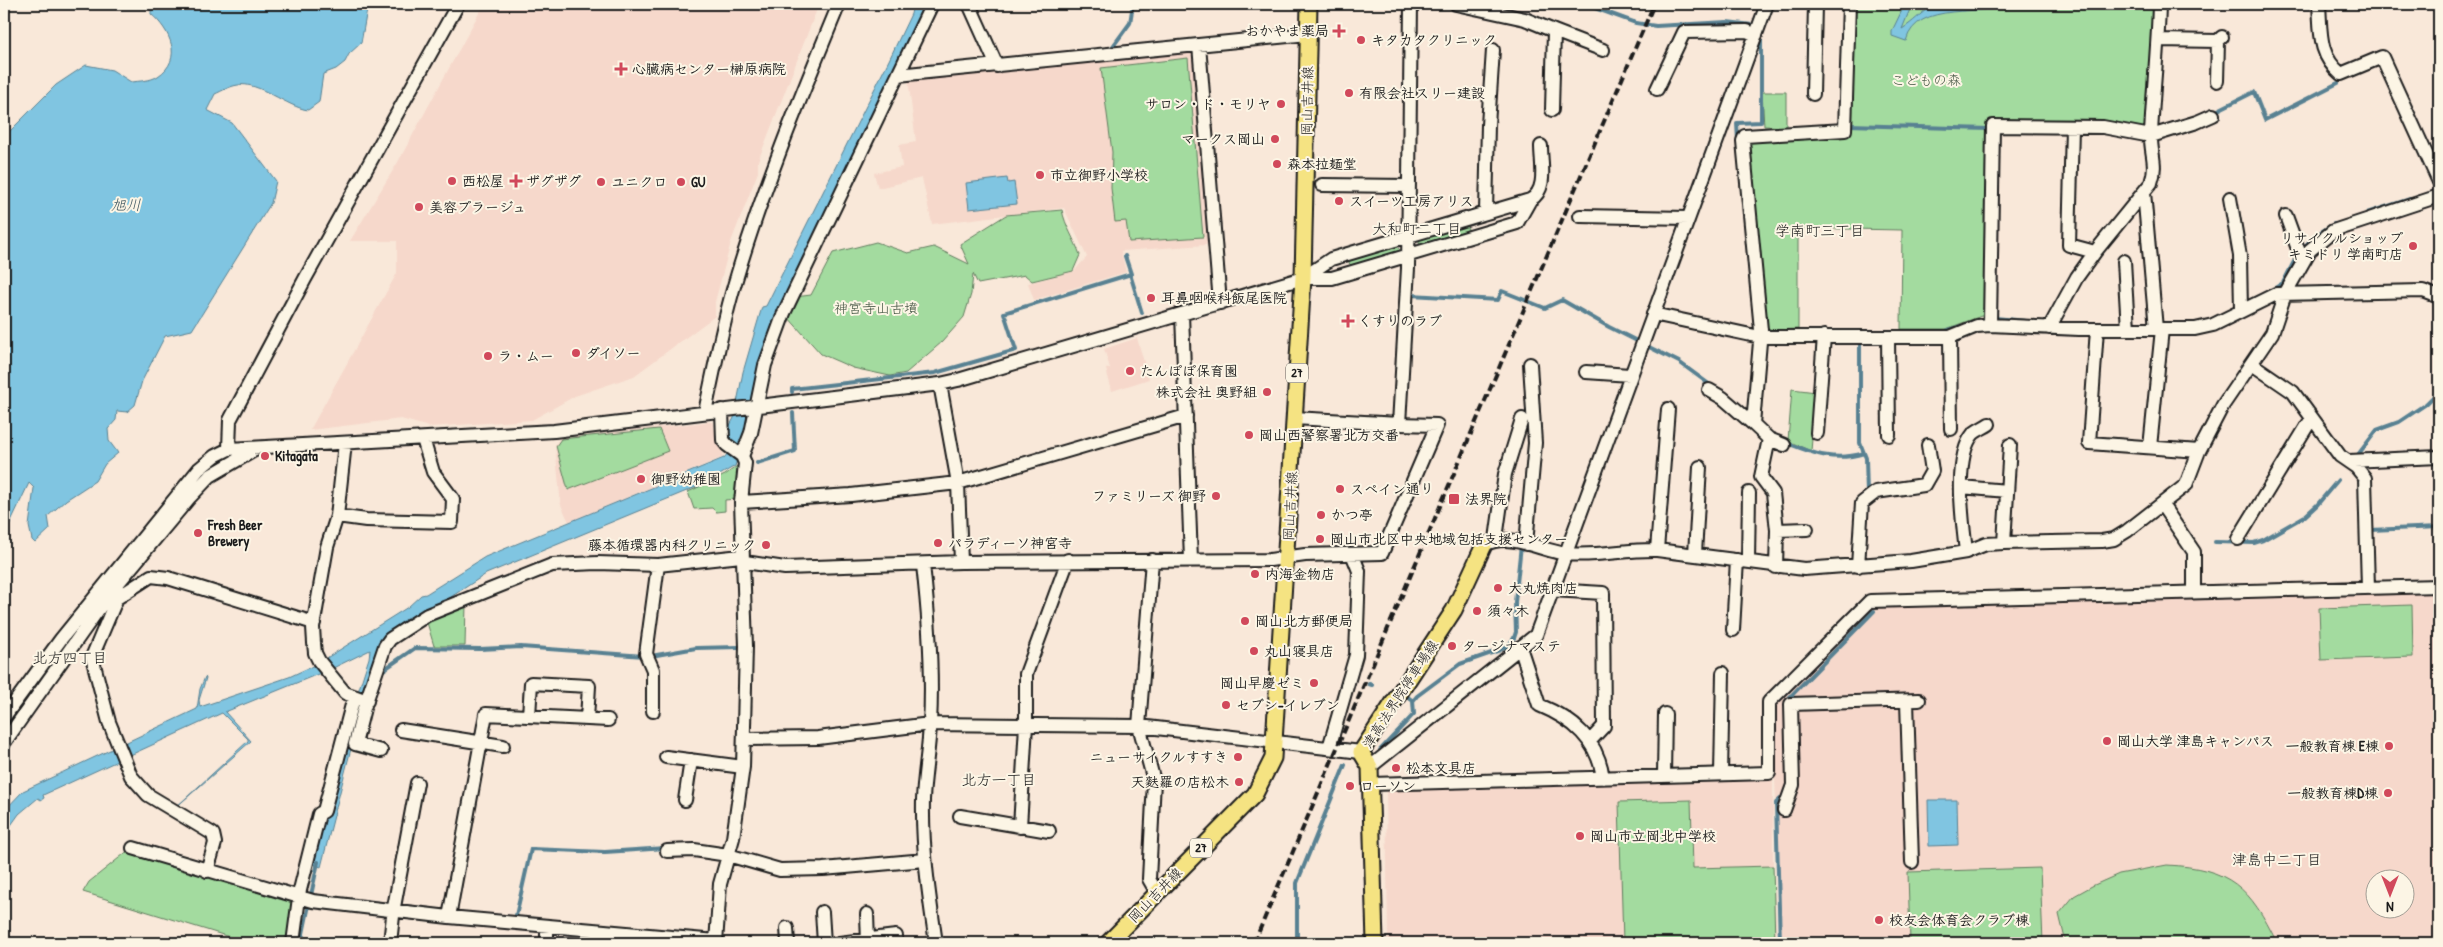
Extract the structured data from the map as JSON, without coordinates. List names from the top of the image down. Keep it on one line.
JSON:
{"streets":{"main road":["岡山吉井線","27","津高法界院停車場線"]},"districts":["大和町二丁目","学南町三丁目","北方四丁目","北方一丁目","津島中二丁目"],"water":["旭川"],"parks":["こどもの森","神宮寺山古墳"],"places":{"health":["おかやま薬局","心臓病センター榊原病院","ザグザグ","くすりのラブ"],"other":["キタカタクリニック","有限会社スリー建設","サロン・ド・モリヤ","マークス岡山","森本拉麺堂","市立御野小学校","西松屋","ユニクロ","GU","スイーツ工房アリス","美容プラージュ","リサイクルショップ キミドリ 学南町店","耳鼻咽喉科飯尾医院","ダイソー","ラ・ムー","たんぽぽ保育園","株式会社 奥野組","岡山西警察署北方交番","Kitagata","御野幼稚園","スペイン通り","ファミリーズ 御野","かつ亭","Fresh Beer Brewery","岡山市北区中央地域包括支援センター","パラディーソ神宮寺","藤本循環器内科クリニック","内海金物店","大丸焼肉店","須々木","岡山北方郵便局","タージナマステ","丸山寝具店","岡山早慶ゼミ","セブン-イレブン","岡山大学 津島キャンパス","一般教育棟 E棟","ニューサイクルすすき","松本文具店","天麩羅の店松木","ローソン","一般教育棟D棟","岡山市立岡北中学校","校友会体育会クラブ棟"],"transit":["法界院"]},"north":"bottom"}
